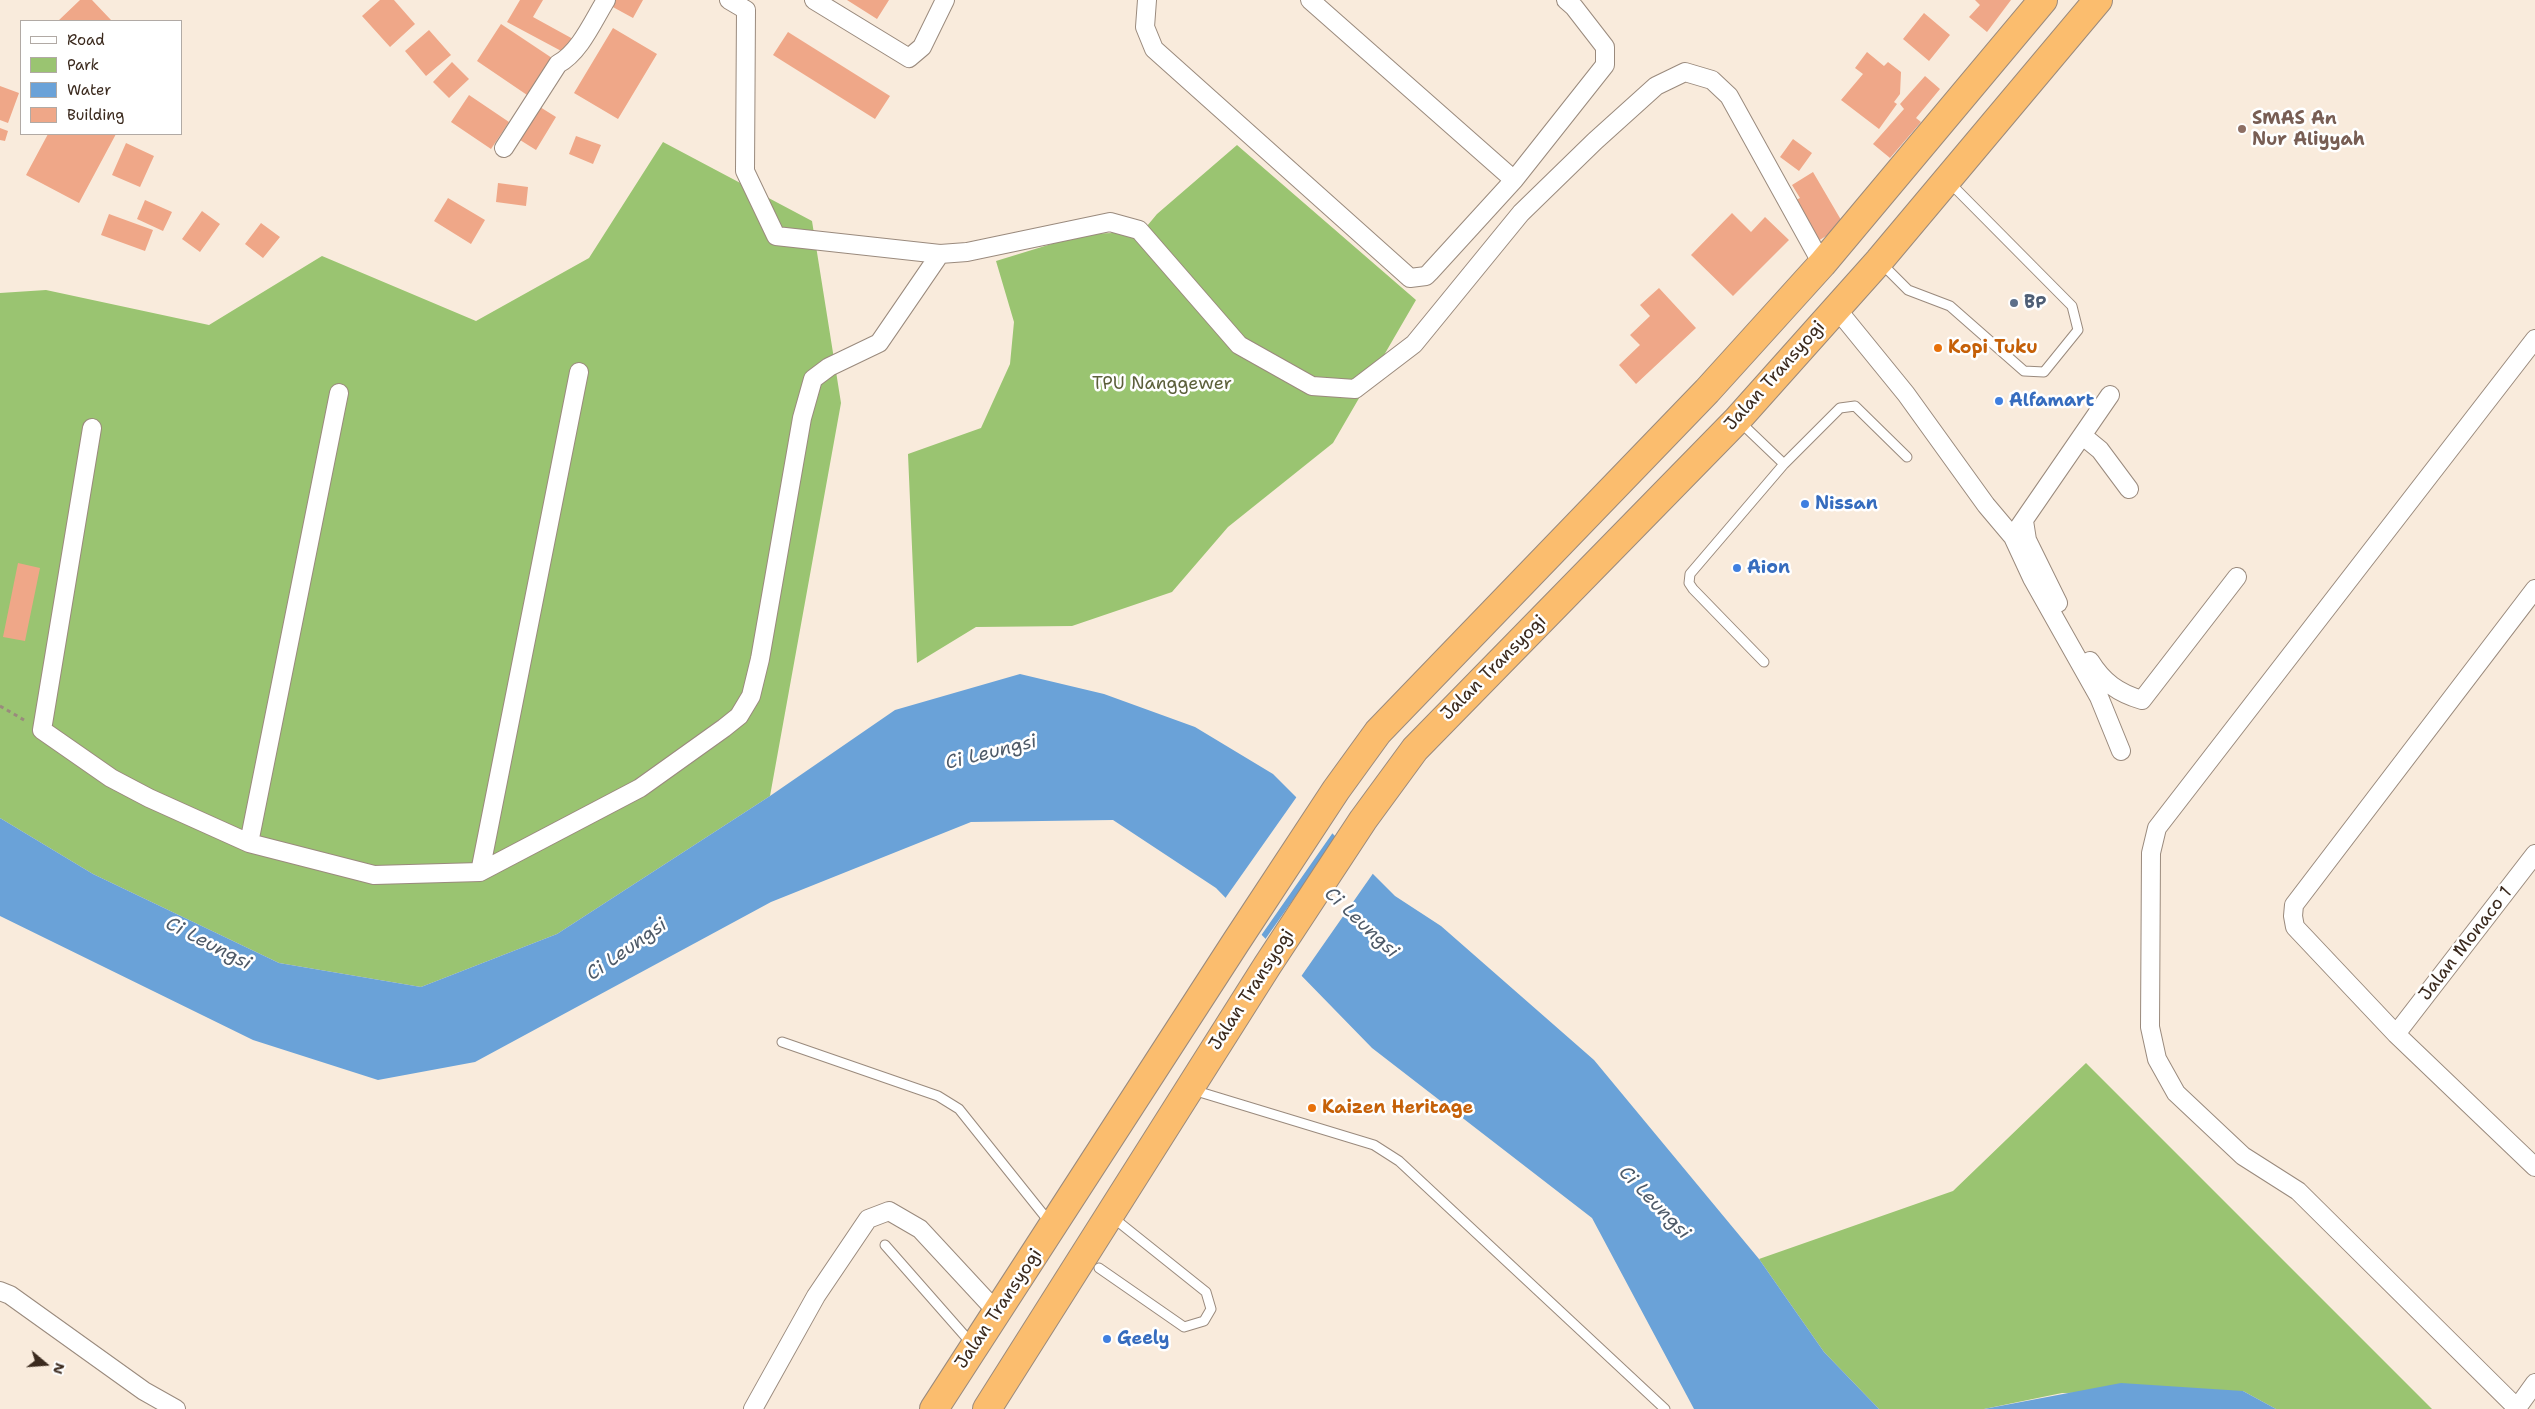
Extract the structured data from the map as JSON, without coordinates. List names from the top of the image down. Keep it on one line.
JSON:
{"streets":{"highway":["Jalan Transyogi"],"street":["Jalan Monaco 1"]},"water":["Ci Leungsi"],"parks":["TPU Nanggewer"],"places":["SMAS An Nur Aliyyah","BP","Kopi Tuku","Alfamart","Nissan","Aion","Kaizen Heritage","Geely"],"legend":["Road","Park","Water","Building"],"north":"right"}
